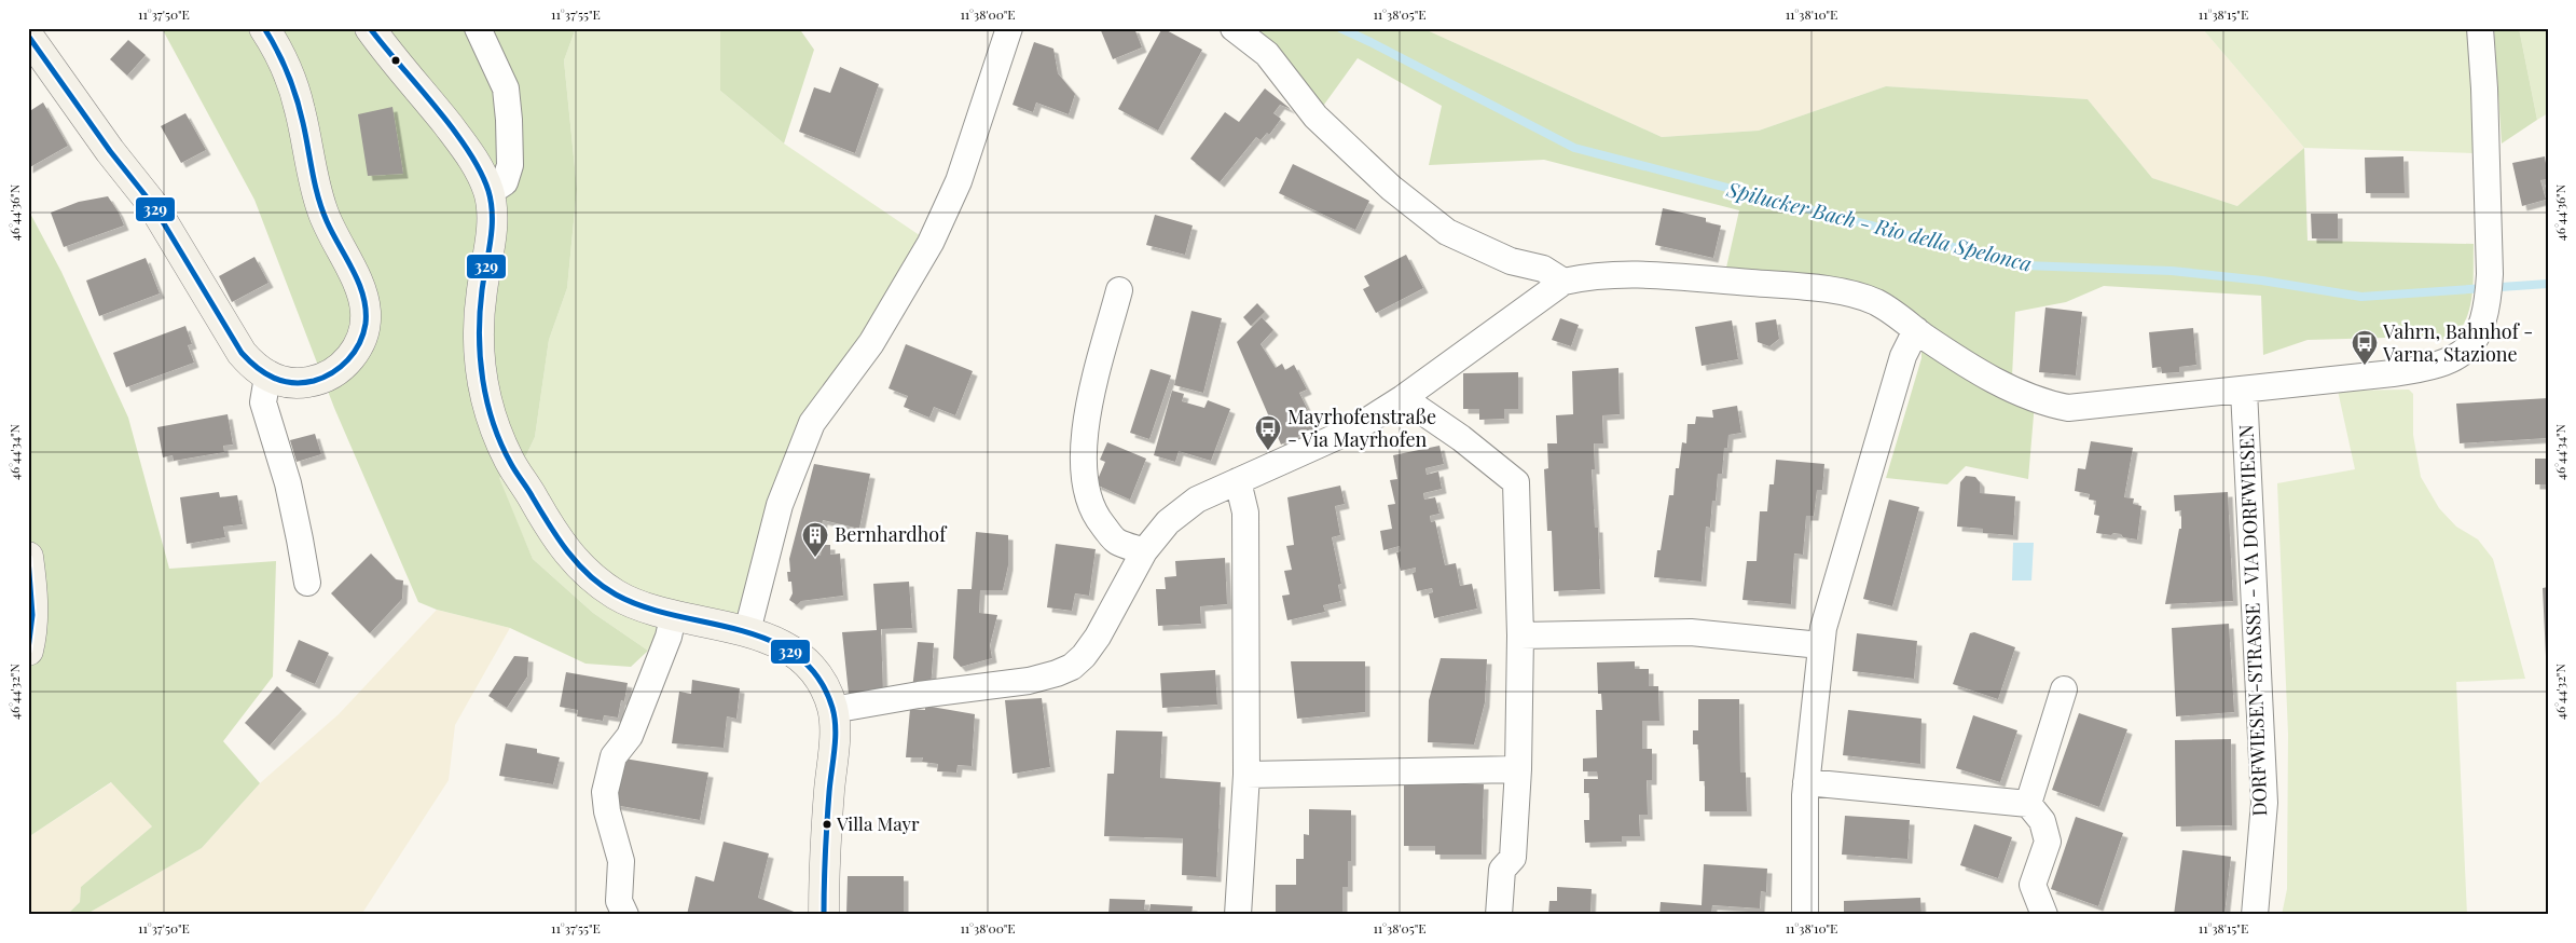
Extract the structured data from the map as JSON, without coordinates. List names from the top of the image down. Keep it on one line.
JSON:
{"streets":{"street":["DORFWIESEN-STRASSE - VIA DORFWIESEN"]},"water":["Spilucker Bach - Rio della Spelonca"],"places":{"bus stop":["Vahrn, Bahnhof - Varna, Stazione","Mayrhofenstraße - Via Mayrhofen"],"building":["Bernhardhof"],"other":["Villa Mayr"]},"lines":["transit line 329"],"coordinates":["11°37'50\"E","11°37'55\"E","11°38'00\"E","11°38'05\"E","11°38'10\"E","11°38'15\"E","46°44'36\"N","46°44'34\"N","46°44'32\"N"]}
